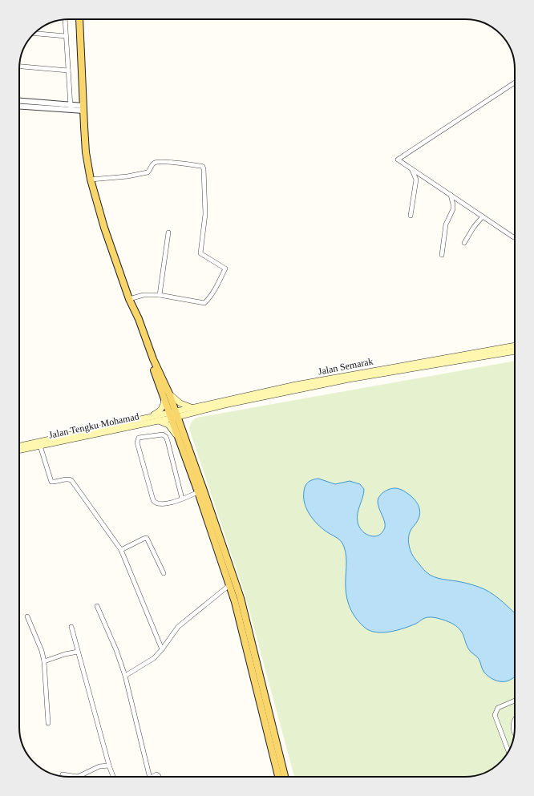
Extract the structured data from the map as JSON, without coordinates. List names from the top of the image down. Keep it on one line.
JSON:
{"streets":{"main road":["Jalan Semarak","Jalan Tengku Mohamad"]},"crossings":[["Jalan Semarak","Jalan Tengku Mohamad"]]}
